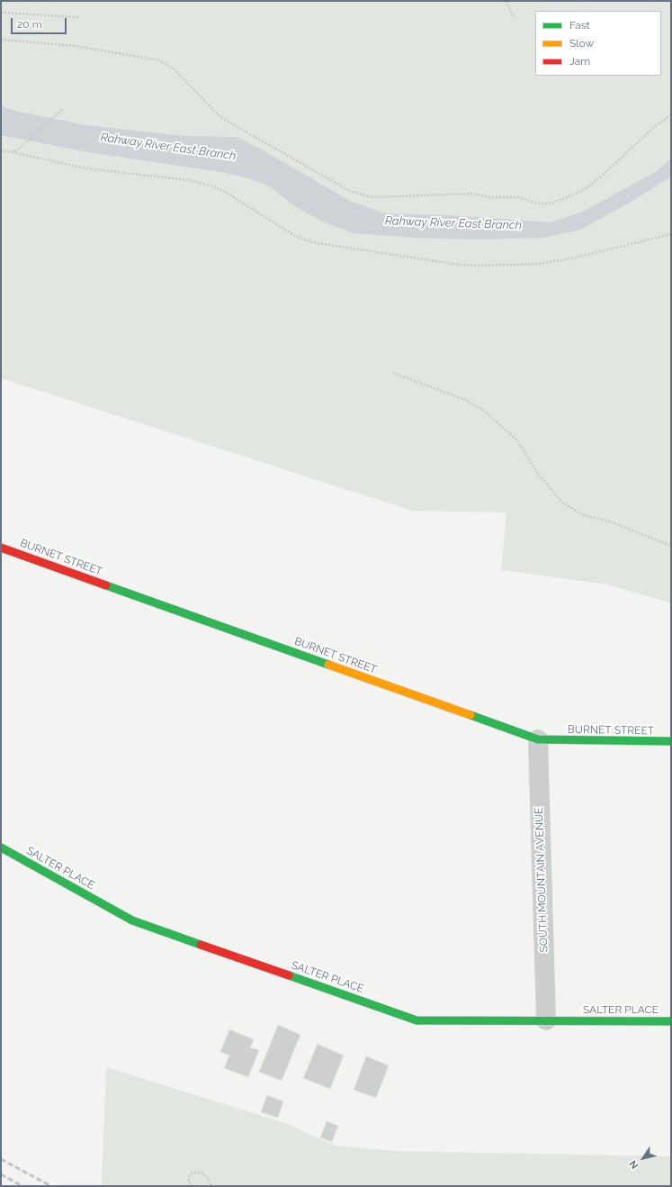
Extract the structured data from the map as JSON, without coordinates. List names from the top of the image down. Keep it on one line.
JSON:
{"streets":{"street":["BURNET STREET","SALTER PLACE","SOUTH MOUNTAIN AVENUE"]},"crossings":[["BURNET STREET","SOUTH MOUNTAIN AVENUE"],["SALTER PLACE","SOUTH MOUNTAIN AVENUE"]],"water":["Rahway River East Branch"],"legend":["Fast","Slow","Jam"],"scale_bar":"20 m","north":"bottom left"}
